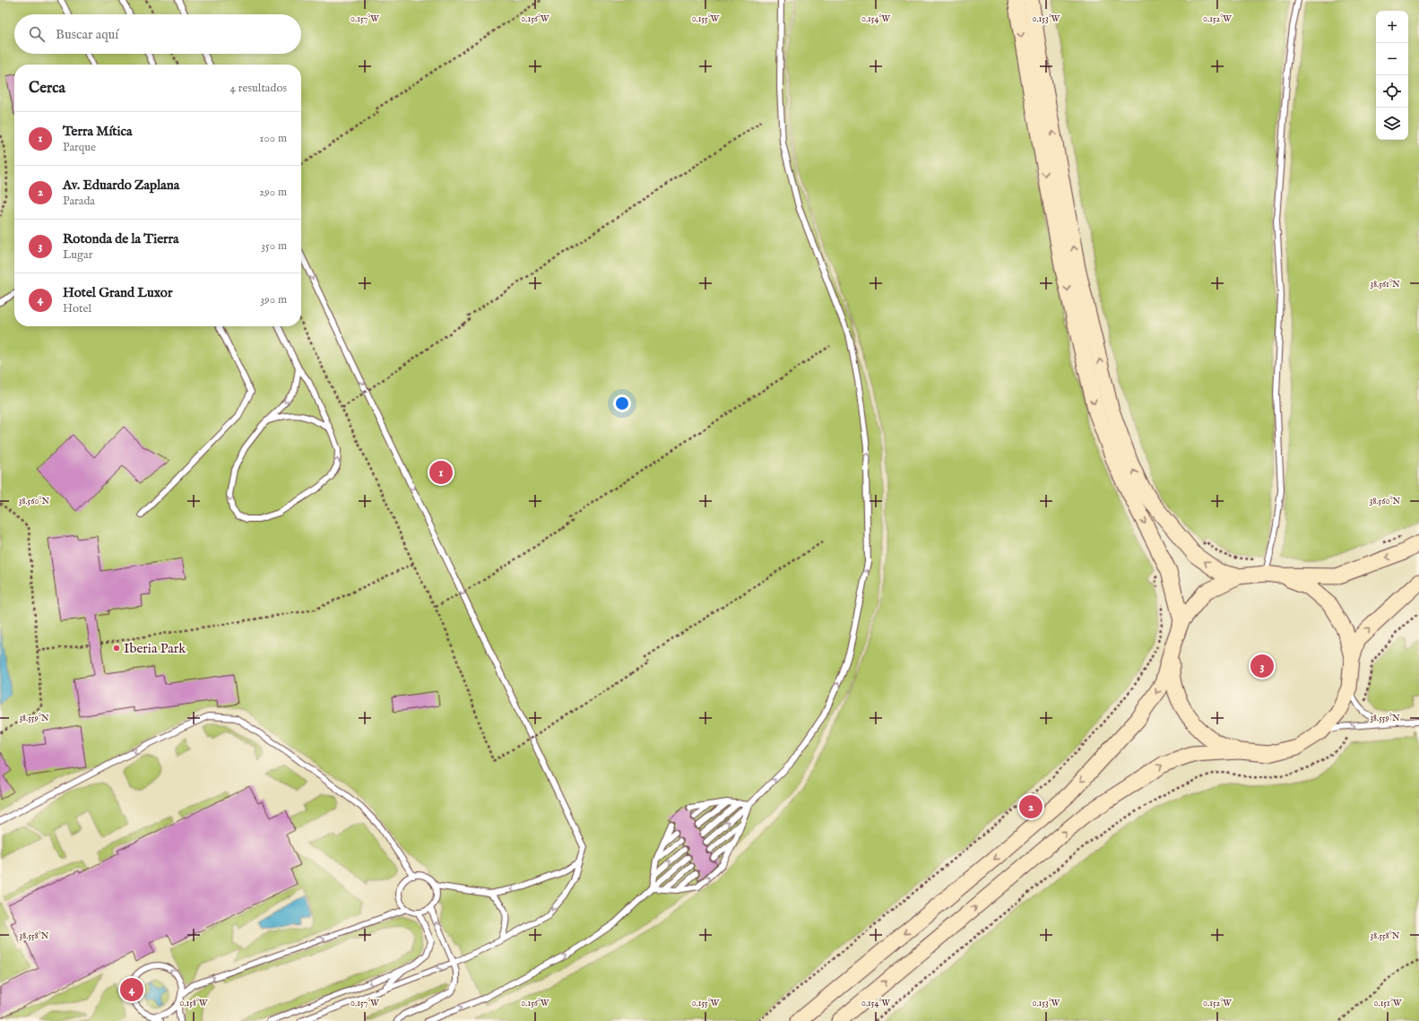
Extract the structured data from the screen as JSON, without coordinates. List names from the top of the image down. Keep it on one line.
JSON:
{"places":["Iberia Park"],"page":{"map_buttons":["+","−"],"search":"Buscar aquí","heading":["Cerca","4 resultados"],"list":[{"mark":"1","name":"Terra Mítica","note":"Parque","value":"100 m"},{"mark":"2","name":"Av. Eduardo Zaplana","note":"Parada","value":"290 m"},{"mark":"3","name":"Rotonda de la Tierra","note":"Lugar","value":"350 m"},{"mark":"4","name":"Hotel Grand Luxor","note":"Hotel","value":"390 m"}],"pins":["1","3","2","4"]},"coordinates":["0.157°W","0.156°W","0.155°W","0.154°W","0.153°W","0.152°W","38.561°N","38.560°N","38.559°N","38.558°N","0.158°W","0.151°W"]}
